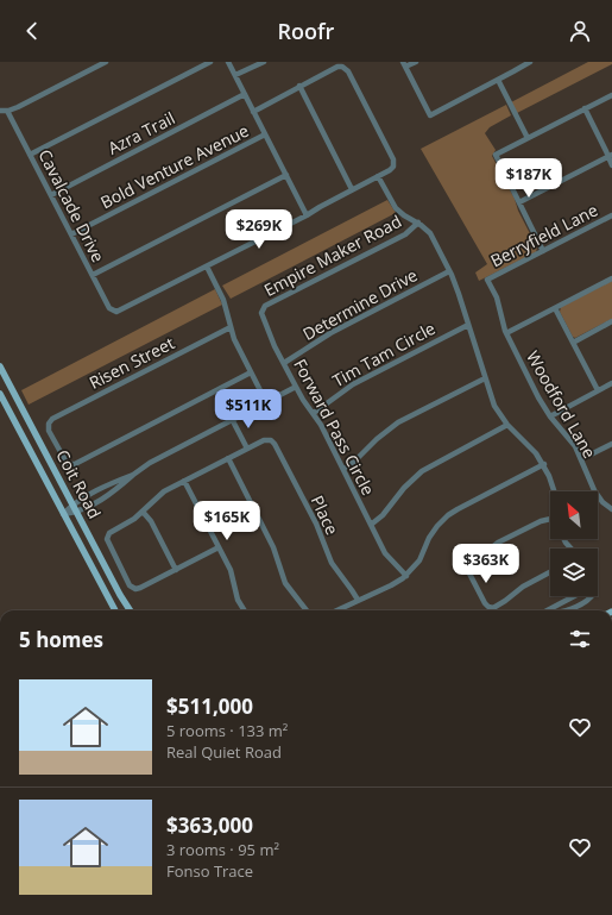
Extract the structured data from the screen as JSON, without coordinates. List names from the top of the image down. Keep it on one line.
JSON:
{"streets":{"main road":["Coit Road"],"street":["Azra Trail","Bold Venture Avenue","Cavalcade Drive","Berryfield Lane","Empire Maker Road","Determine Drive","Tim Tam Circle","Risen Street","Woodford Lane","Forward Pass Circle","Place"]},"crossings":[["Azra Trail","Cavalcade Drive"],["Bold Venture Avenue","Cavalcade Drive"],["Berryfield Lane","Woodford Lane"],["Empire Maker Road","Forward Pass Circle"],["Determine Drive","Forward Pass Circle"],["Tim Tam Circle","Forward Pass Circle"]],"north":"top left","page":{"header":"Roofr","price":["$187K","$269K","$511K","$165K","$363K"],"heading":"5 homes","list":[{"name":"$511,000","note":"5 rooms · 133 m² · Real Quiet Road"},{"name":"$363,000","note":"3 rooms · 95 m² · Fonso Trace"}]}}
